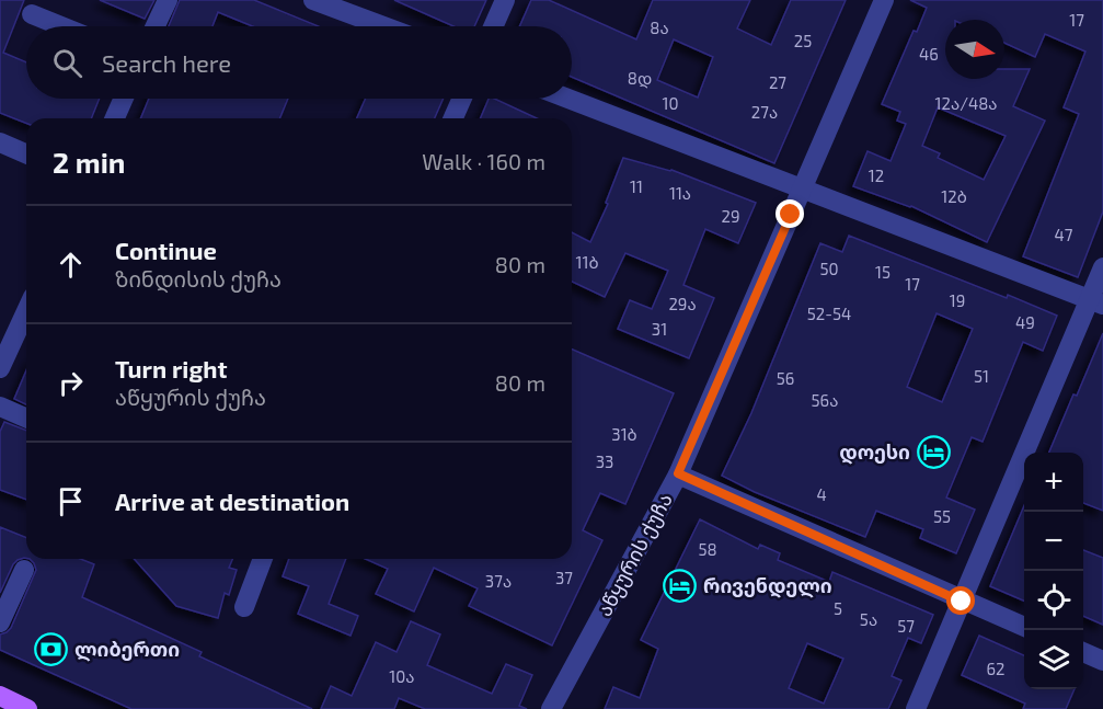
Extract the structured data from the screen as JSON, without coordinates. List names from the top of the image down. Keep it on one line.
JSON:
{"streets":{"street":["აწყურის ქუჩა"]},"places":{"hotel":["დოესი","რივენდელი"],"bank":["ლიბერთი"]},"house_numbers":["17","8ა","25","46","8დ","27","10","12ა/48ა","27ა","12","11","11ა","12ბ","29","47","11ბ","50","15","17","19","29ა","52-54","49","31","51","56","56ა","31ბ","33","4","55","58","37","37ა","5","5ა","57","62","10ა"],"north":"right","page":{"search":"Search here","heading":["2 min","Walk · 160 m"],"list":[["Continue","ზინდისის ქუჩა","80 m"],["Turn right","აწყურის ქუჩა","80 m"],"Arrive at destination"],"map_buttons":["+","−"]}}
